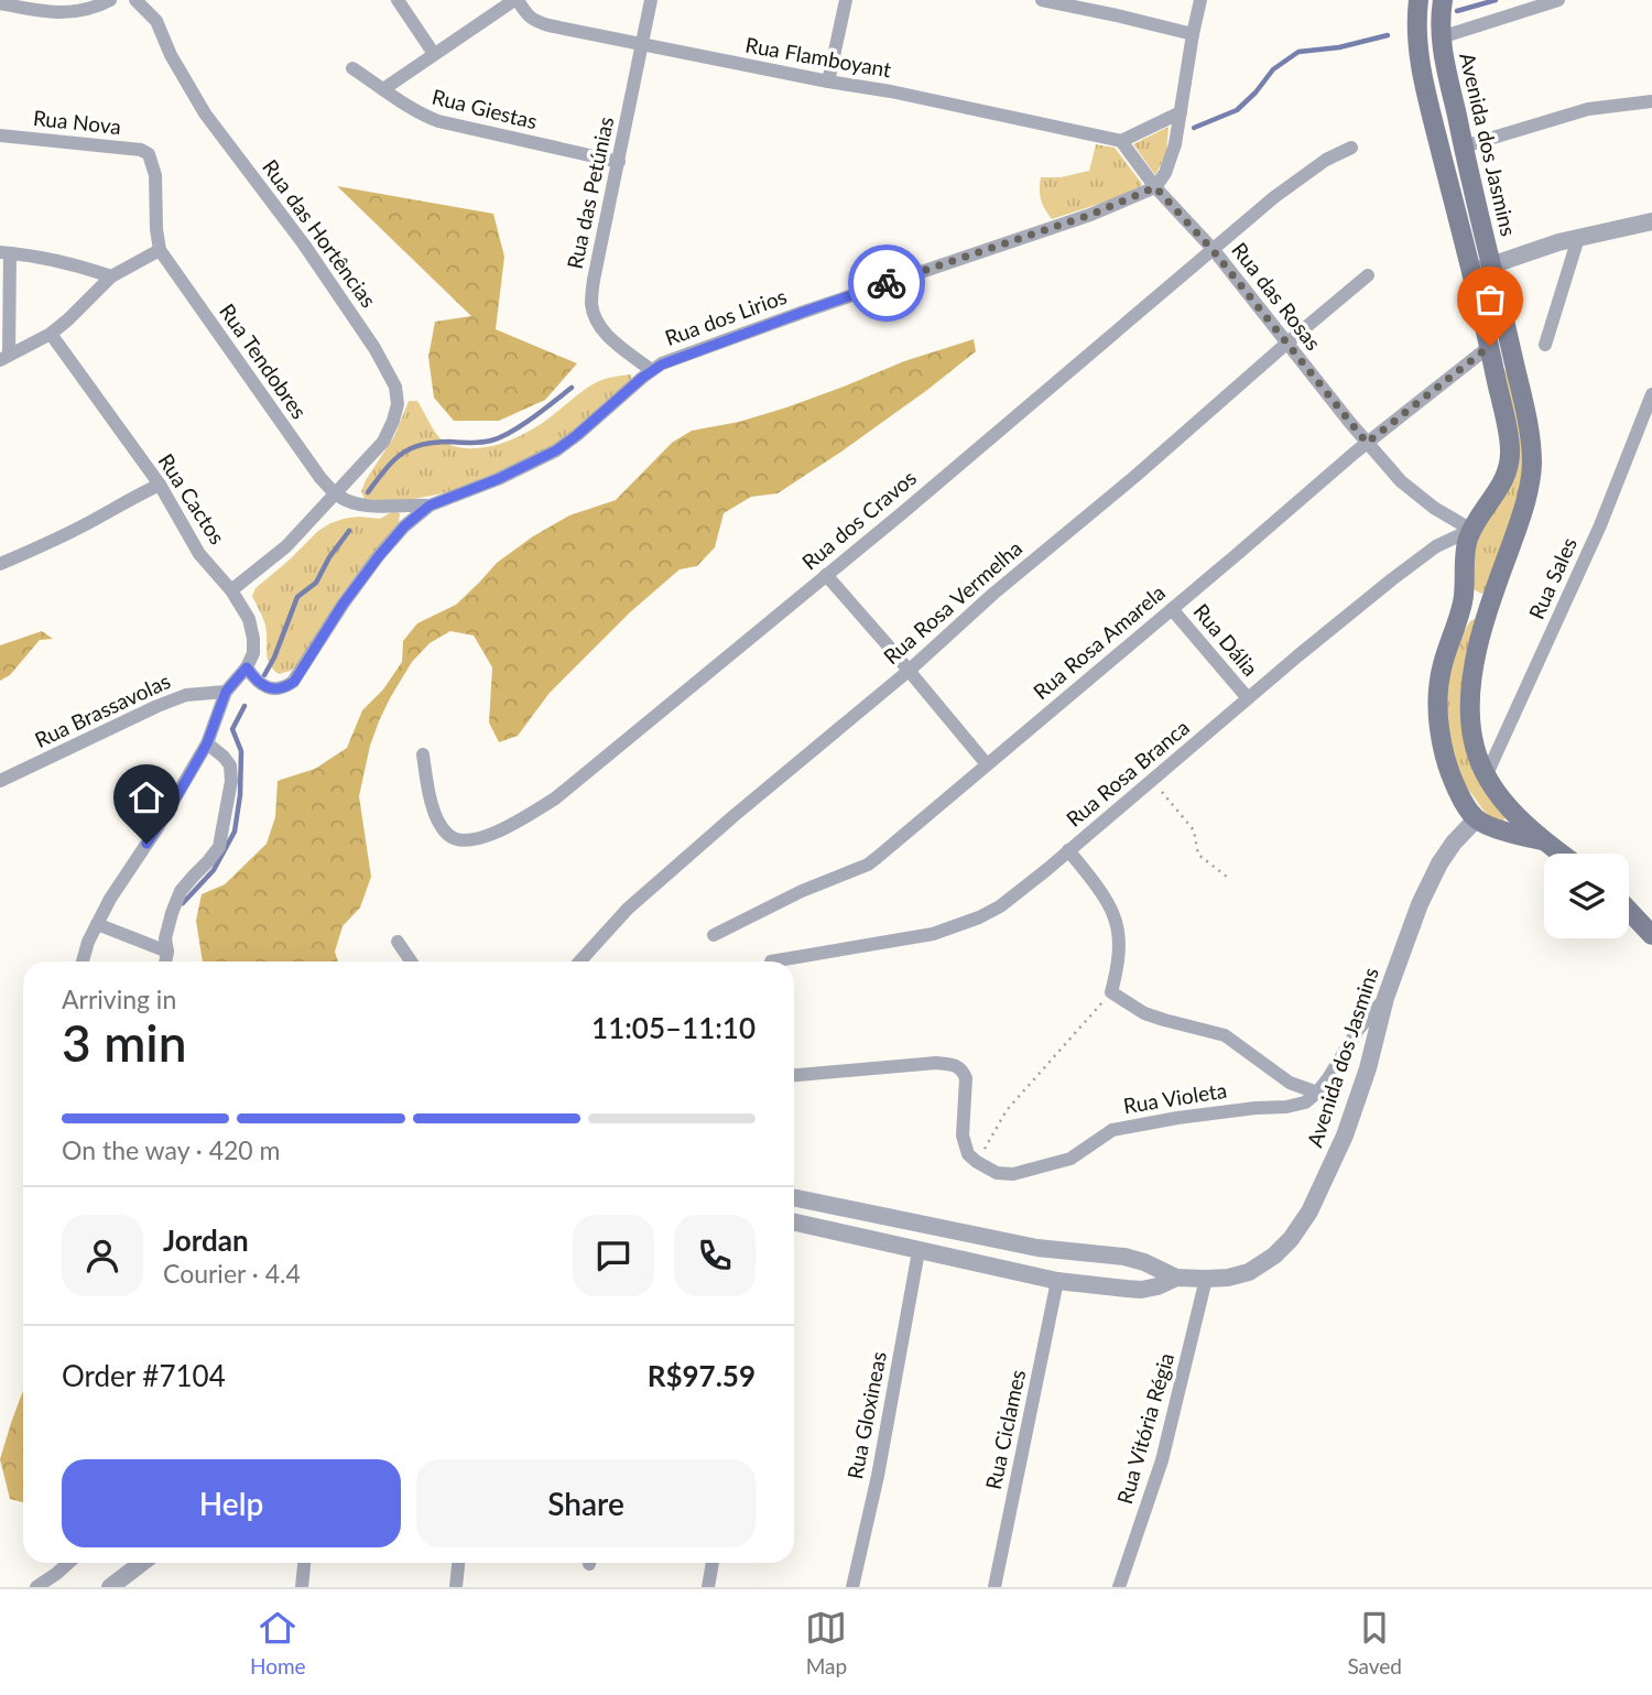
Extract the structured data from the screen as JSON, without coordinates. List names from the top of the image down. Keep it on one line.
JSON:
{"streets":{"main road":["Avenida dos Jasmins"],"street":["Rua Flamboyant","Rua Giestas","Rua Nova","Rua das Petúnias","Rua das Hortências","Rua das Rosas","Rua dos Lirios","Rua Tendobres","Rua Cactos","Rua dos Cravos","Rua Sales","Rua Rosa Vermelha","Rua Dália","Rua Rosa Amarela","Rua Brassavolas","Rua Rosa Branca","Rua Violeta","Rua Gloxineas","Rua Vitória Régia","Rua Ciclames"]},"crossings":[["Rua Flamboyant","Rua das Petúnias"],["Rua Giestas","Rua das Petúnias"],["Rua Nova","Rua Tendobres"],["Avenida dos Jasmins","Rua Sales"],["Avenida dos Jasmins","Rua Gloxineas"],["Avenida dos Jasmins","Rua Vitória Régia"],["Avenida dos Jasmins","Rua Ciclames"],["Rua das Petúnias","Rua dos Lirios"],["Rua das Hortências","Rua Tendobres"],["Rua das Hortências","Rua Cactos"],["Rua das Rosas","Rua dos Lirios"],["Rua das Rosas","Rua dos Cravos"],["Rua das Rosas","Rua Rosa Vermelha"],["Rua das Rosas","Rua Rosa Amarela"],["Rua das Rosas","Rua Rosa Branca"],["Rua dos Lirios","Rua Cactos"],["Rua Dália","Rua Rosa Amarela"],["Rua Dália","Rua Rosa Branca"]],"page":{"heading":["3 min","Arriving in","11:05–11:10"],"panel":["Jordan","Courier · 4.4","Order #7104","R$97.59"],"bar":"On the way · 420 m","buttons":["Help","Share"],"tabs":["Home","Map","Saved"]}}
